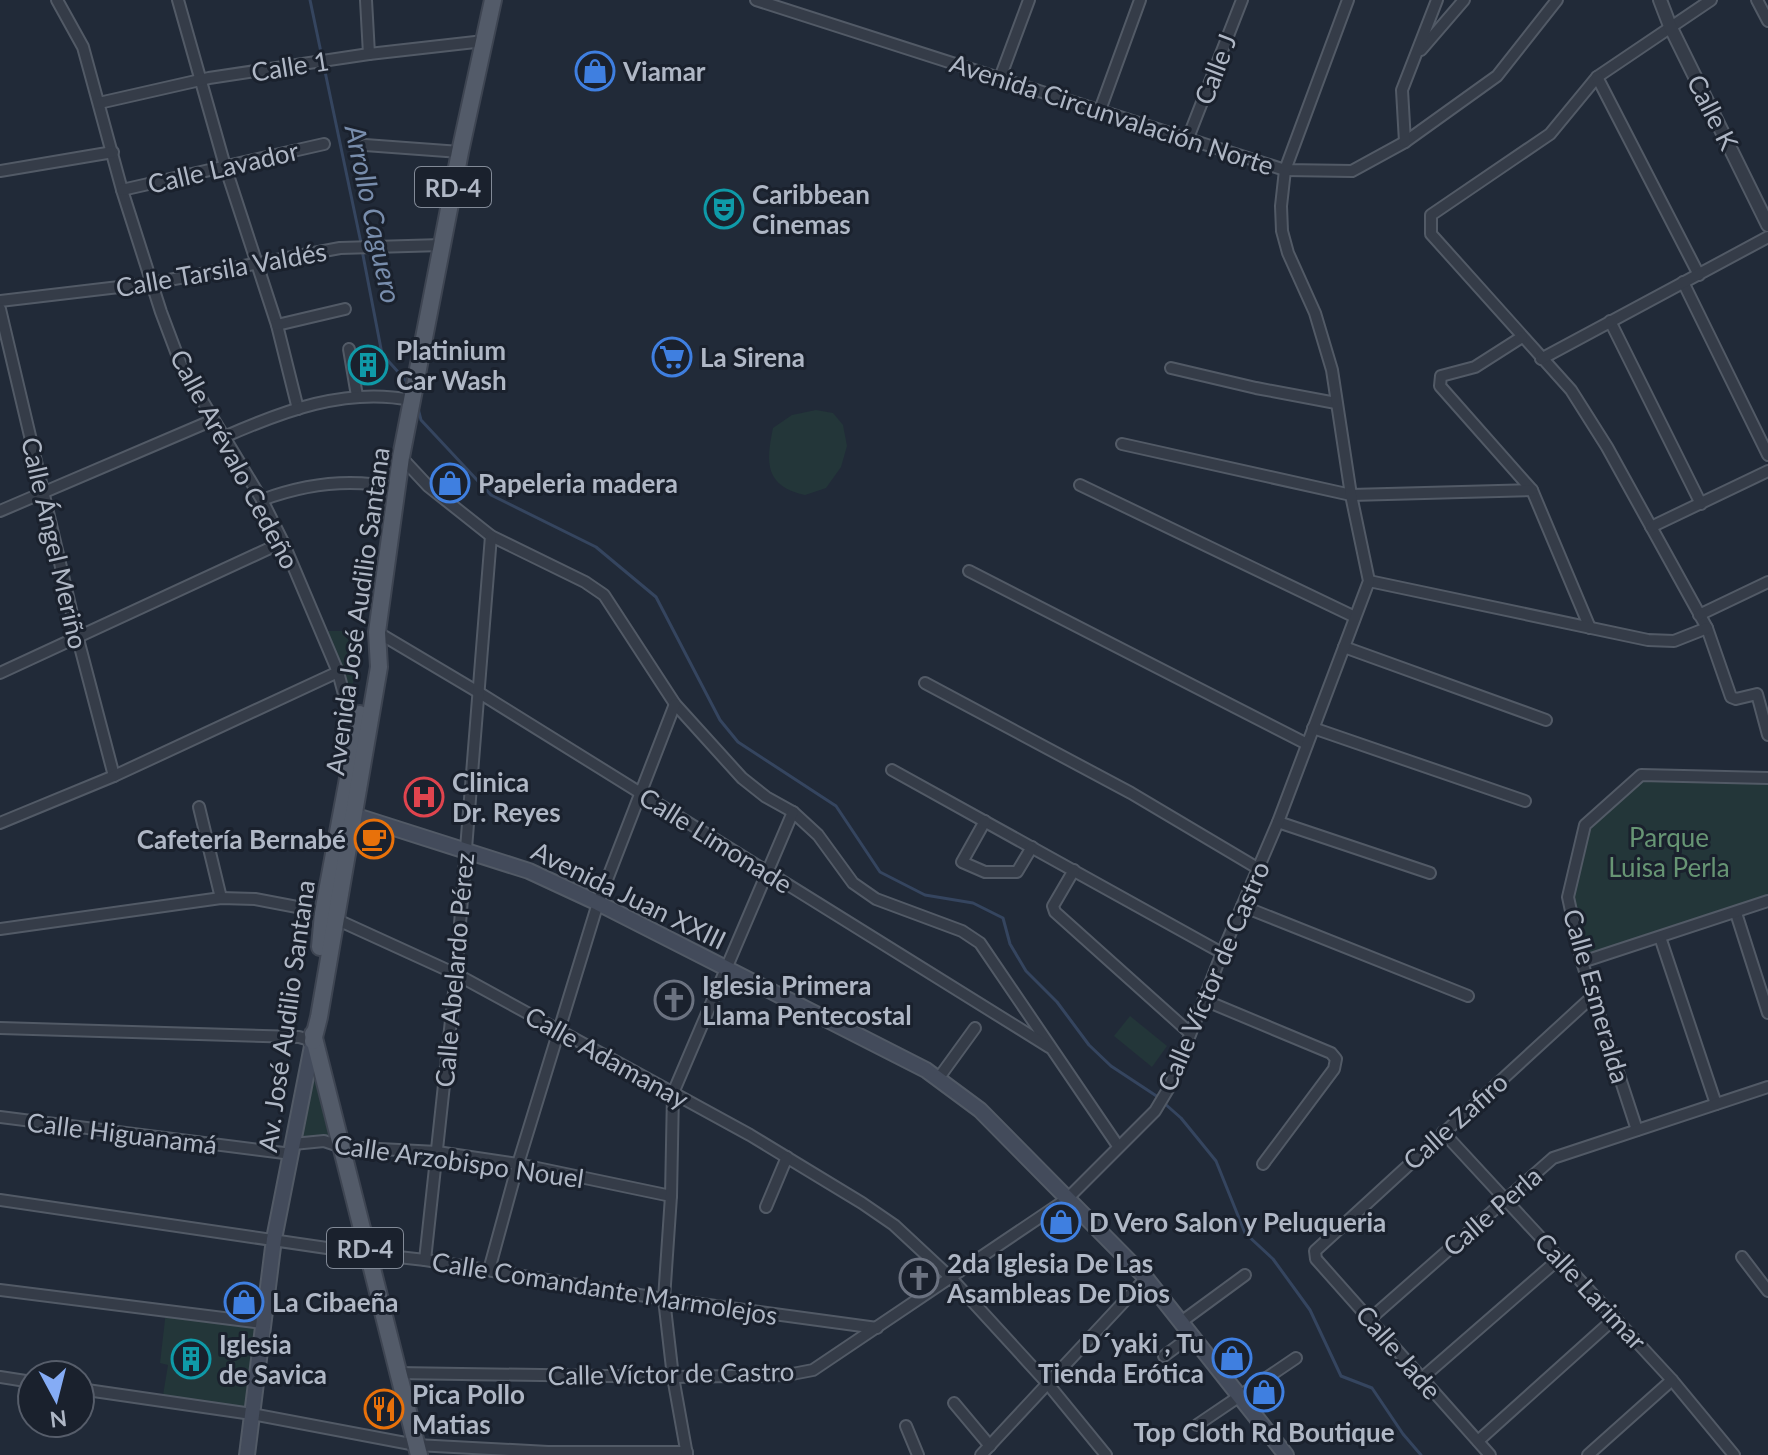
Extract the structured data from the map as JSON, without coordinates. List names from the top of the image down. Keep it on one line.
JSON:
{"streets":{"main road":["RD-4","Avenida José Audilio Santana","Avenida Juan XXIII","Av. José Audilio Santana"],"street":["Calle 1","Calle J","Calle K","Avenida Circunvalación Norte","Calle Lavador","Calle Tarsila Valdés","Calle Arévalo Cedeño","Calle Ángel Meriño","Calle Limonade","Calle Abelardo Pérez","Calle Víctor de Castro","Calle Esmeralda","Calle Adamanay","Calle Zafiro","Calle Higuanamá","Calle Arzobispo Nouel","Calle Perla","Calle Comandante Marmolejos","Calle Larimar","Calle Jade"]},"crossings":[["Calle 1","RD-4"],["Calle 1","Calle Arévalo Cedeño"],["Calle J","Avenida Circunvalación Norte"],["Calle Lavador","Calle Arévalo Cedeño"],["RD-4","Calle Tarsila Valdés"],["RD-4","Calle Arévalo Cedeño"],["RD-4","Avenida José Audilio Santana"],["RD-4","Calle Limonade"],["RD-4","Avenida Juan XXIII"],["RD-4","Calle Víctor de Castro"],["RD-4","Av. José Audilio Santana"],["RD-4","Calle Arzobispo Nouel"],["RD-4","Calle Comandante Marmolejos"],["Calle Tarsila Valdés","Calle Arévalo Cedeño"],["Calle Tarsila Valdés","Avenida José Audilio Santana"],["Avenida José Audilio Santana","Calle Limonade"],["Avenida José Audilio Santana","Avenida Juan XXIII"],["Avenida José Audilio Santana","Av. José Audilio Santana"],["Avenida José Audilio Santana","Calle Adamanay"],["Calle Limonade","Calle Abelardo Pérez"],["Avenida Juan XXIII","Calle Abelardo Pérez"],["Avenida Juan XXIII","Calle Víctor de Castro"],["Calle Abelardo Pérez","Calle Adamanay"],["Calle Abelardo Pérez","Calle Arzobispo Nouel"],["Calle Abelardo Pérez","Calle Comandante Marmolejos"],["Calle Víctor de Castro","Calle Adamanay"],["Calle Víctor de Castro","Calle Comandante Marmolejos"],["Calle Esmeralda","Calle Zafiro"],["Calle Esmeralda","Calle Perla"],["Av. José Audilio Santana","Calle Higuanamá"],["Av. José Audilio Santana","Calle Arzobispo Nouel"],["Av. José Audilio Santana","Calle Comandante Marmolejos"],["Calle Zafiro","Calle Larimar"],["Calle Zafiro","Calle Jade"],["Calle Higuanamá","Calle Arzobispo Nouel"],["Calle Perla","Calle Larimar"],["Calle Perla","Calle Jade"]],"water":["Arrollo Caguero"],"parks":["Parque Luisa Perla"],"places":{"shop":["Viamar","Papeleria madera","D Vero Salon y Peluqueria","La Cibaeña","D´yaki , Tu Tienda Erótica","Top Cloth Rd Boutique"],"theatre":["Caribbean Cinemas"],"supermarket":["La Sirena"],"building":["Platinium Car Wash","Iglesia de Savica"],"hospital":["Clinica Dr. Reyes"],"cafe":["Cafetería Bernabé"],"church":["Iglesia Primera Llama Pentecostal","2da Iglesia De Las Asambleas De Dios"],"restaurant":["Pica Pollo Matias"]},"north":"bottom"}
